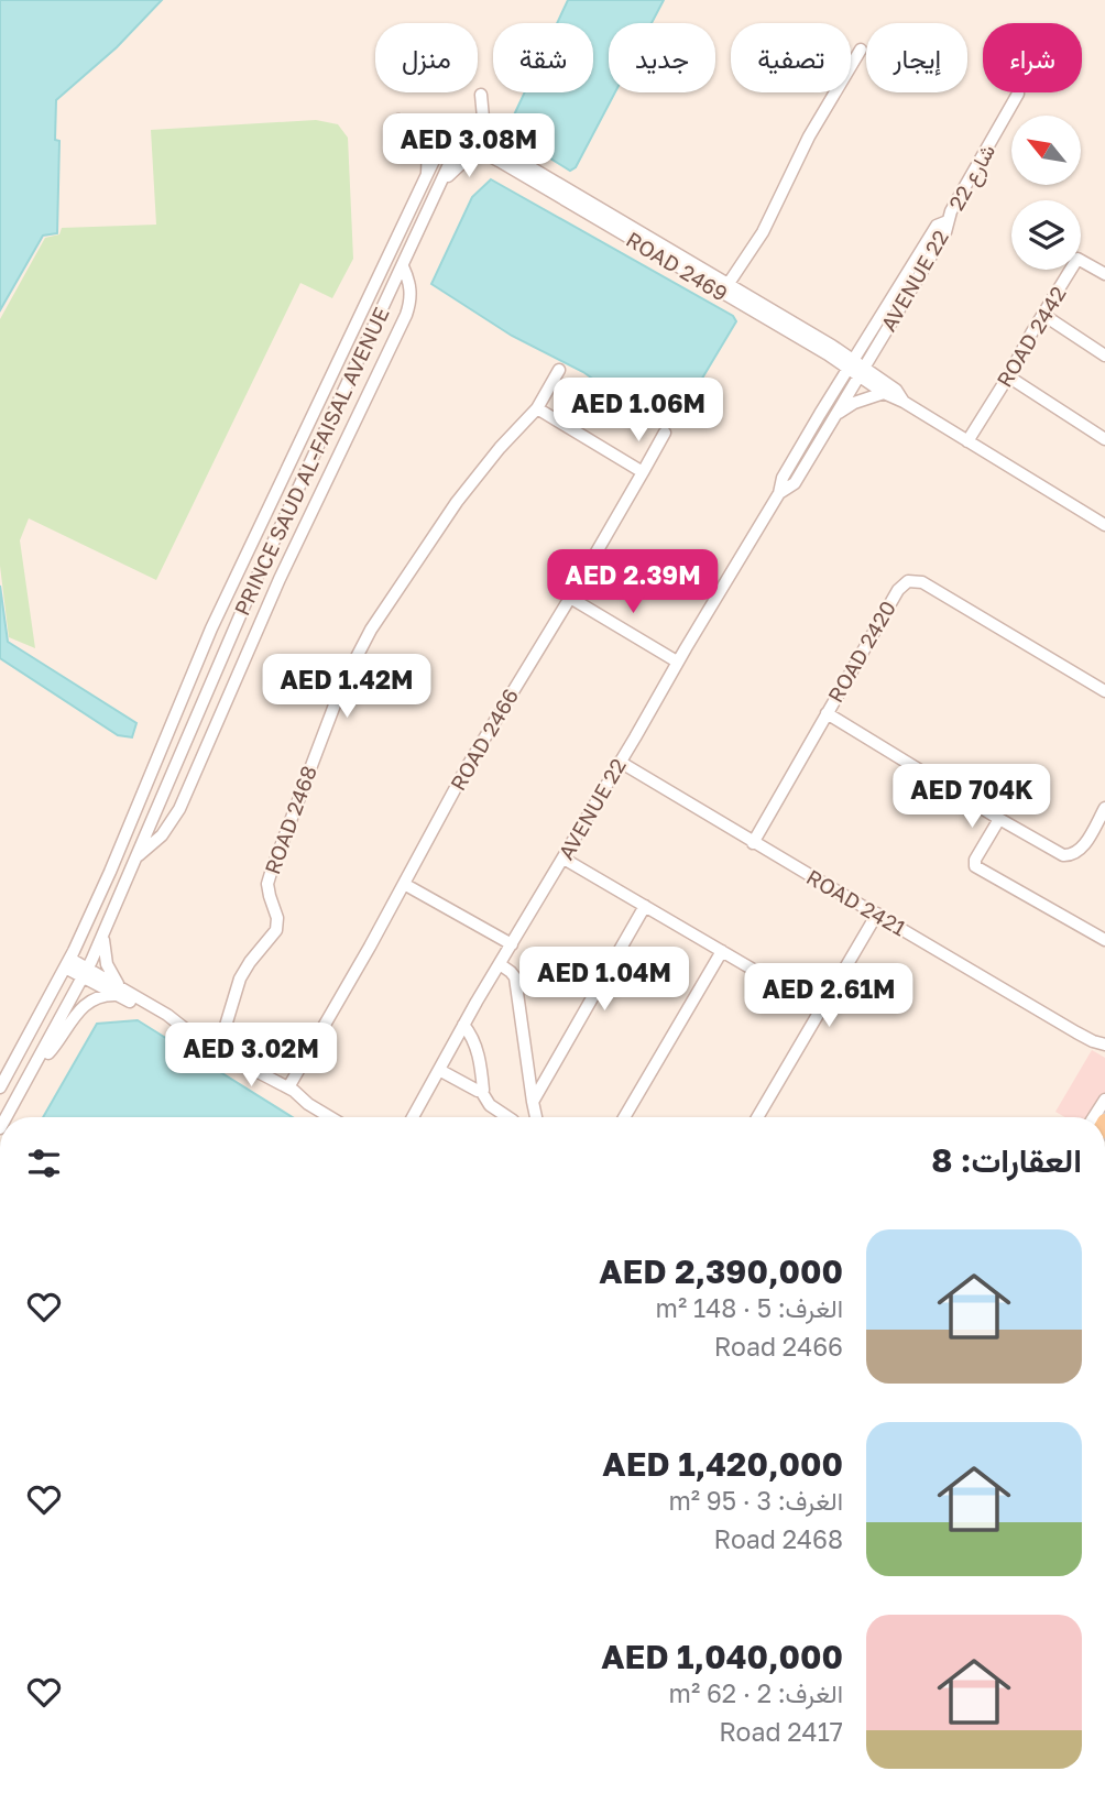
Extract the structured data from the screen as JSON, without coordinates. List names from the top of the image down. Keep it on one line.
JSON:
{"streets":{"street":["شارع 22","ROAD 2469","AVENUE 22","ROAD 2442","PRINCE SAUD AL-FAISAL AVENUE","ROAD 2420","ROAD 2466","ROAD 2468","ROAD 2421"]},"crossings":[["شارع 22","AVENUE 22"],["ROAD 2469","PRINCE SAUD AL-FAISAL AVENUE"],["AVENUE 22","ROAD 2421"],["ROAD 2420","ROAD 2421"]],"north":"top left","page":{"chip":["شراء","إيجار","تصفية","جديد","شقة","منزل"],"price":["AED 3.08M","AED 1.06M","AED 2.39M","AED 1.42M","AED 704K","AED 1.04M","AED 2.61M","AED 3.02M"],"heading":"العقارات: 8","list":[{"name":"AED 2,390,000","note":"الغرف: 5 · 148 m² · Road 2466"},{"name":"AED 1,420,000","note":"الغرف: 3 · 95 m² · Road 2468"},{"name":"AED 1,040,000","note":"الغرف: 2 · 62 m² · Road 2417"}]}}
